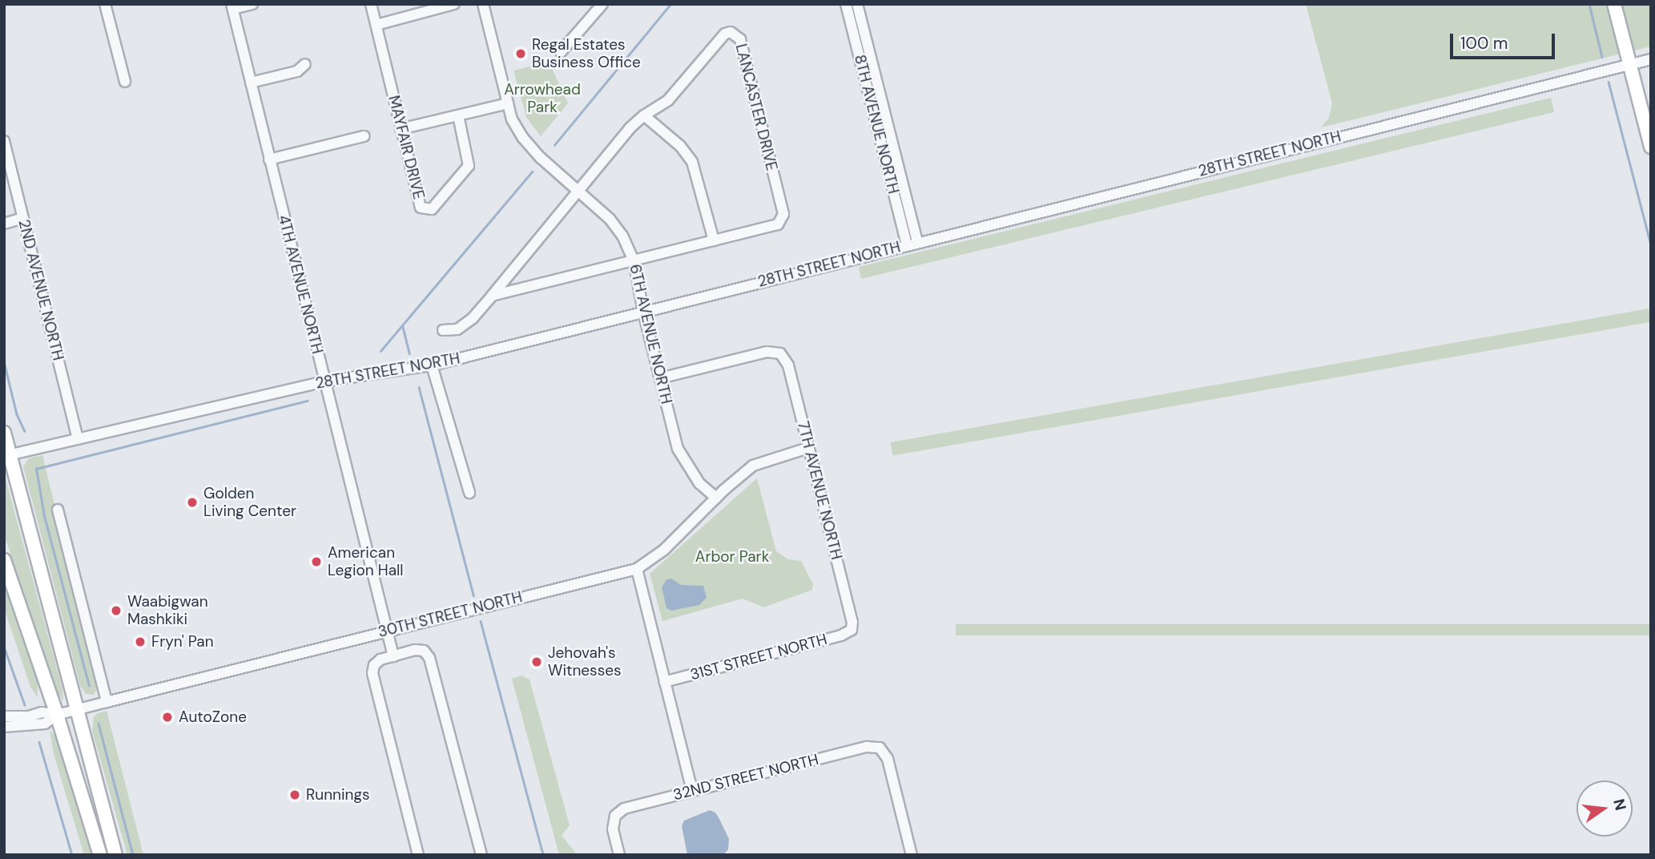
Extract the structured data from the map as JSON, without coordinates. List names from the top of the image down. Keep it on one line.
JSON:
{"streets":{"street":["LANCASTER DRIVE","8TH AVENUE NORTH","MAYFAIR DRIVE","28TH STREET NORTH","4TH AVENUE NORTH","2ND AVENUE NORTH","6TH AVENUE NORTH","7TH AVENUE NORTH","30TH STREET NORTH","31ST STREET NORTH","32ND STREET NORTH"]},"crossings":[["LANCASTER DRIVE","6TH AVENUE NORTH"],["8TH AVENUE NORTH","28TH STREET NORTH"],["28TH STREET NORTH","4TH AVENUE NORTH"],["28TH STREET NORTH","2ND AVENUE NORTH"],["28TH STREET NORTH","6TH AVENUE NORTH"],["4TH AVENUE NORTH","30TH STREET NORTH"],["6TH AVENUE NORTH","7TH AVENUE NORTH"],["6TH AVENUE NORTH","30TH STREET NORTH"],["7TH AVENUE NORTH","30TH STREET NORTH"],["7TH AVENUE NORTH","31ST STREET NORTH"]],"parks":["Arrowhead Park","Arbor Park"],"places":["Regal Estates Business Office","Golden Living Center","American Legion Hall","Waabigwan Mashkiki","Fryn' Pan","Jehovah's Witnesses","AutoZone","Runnings"],"scale_bar":"100 m","north":"right"}
